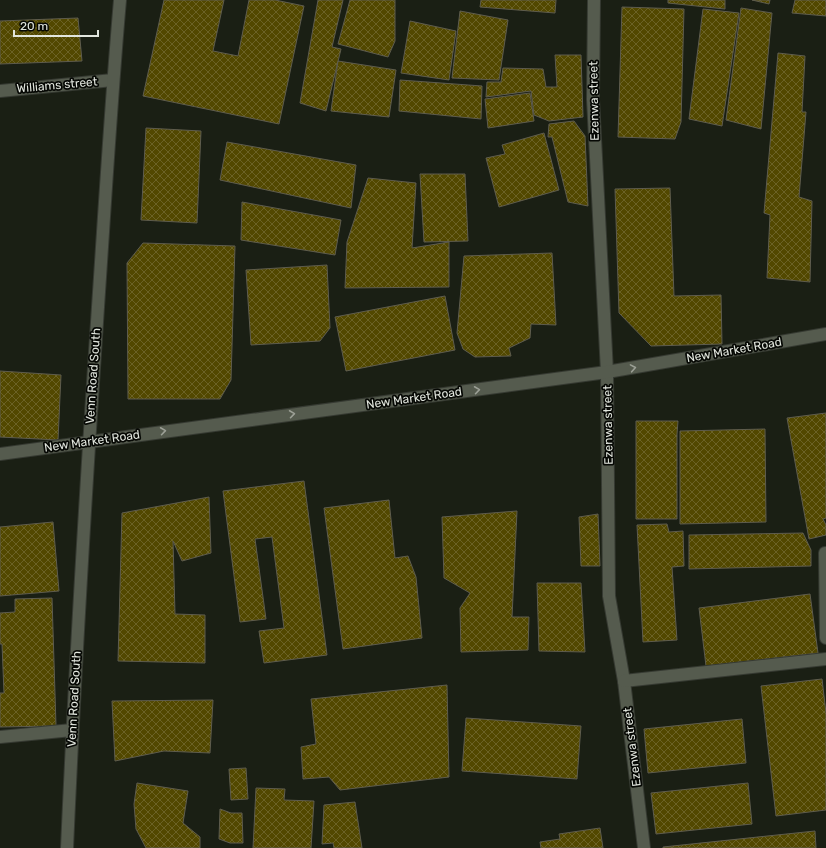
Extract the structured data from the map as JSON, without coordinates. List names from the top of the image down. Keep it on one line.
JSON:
{"streets":{"street":["Williams street","Ezenwa street","New Market Road","Venn Road South"]},"crossings":[["Williams street","Venn Road South"],["Ezenwa street","New Market Road"],["New Market Road","Venn Road South"]],"one_way":["New Market Road"],"scale_bar":"20 m"}
